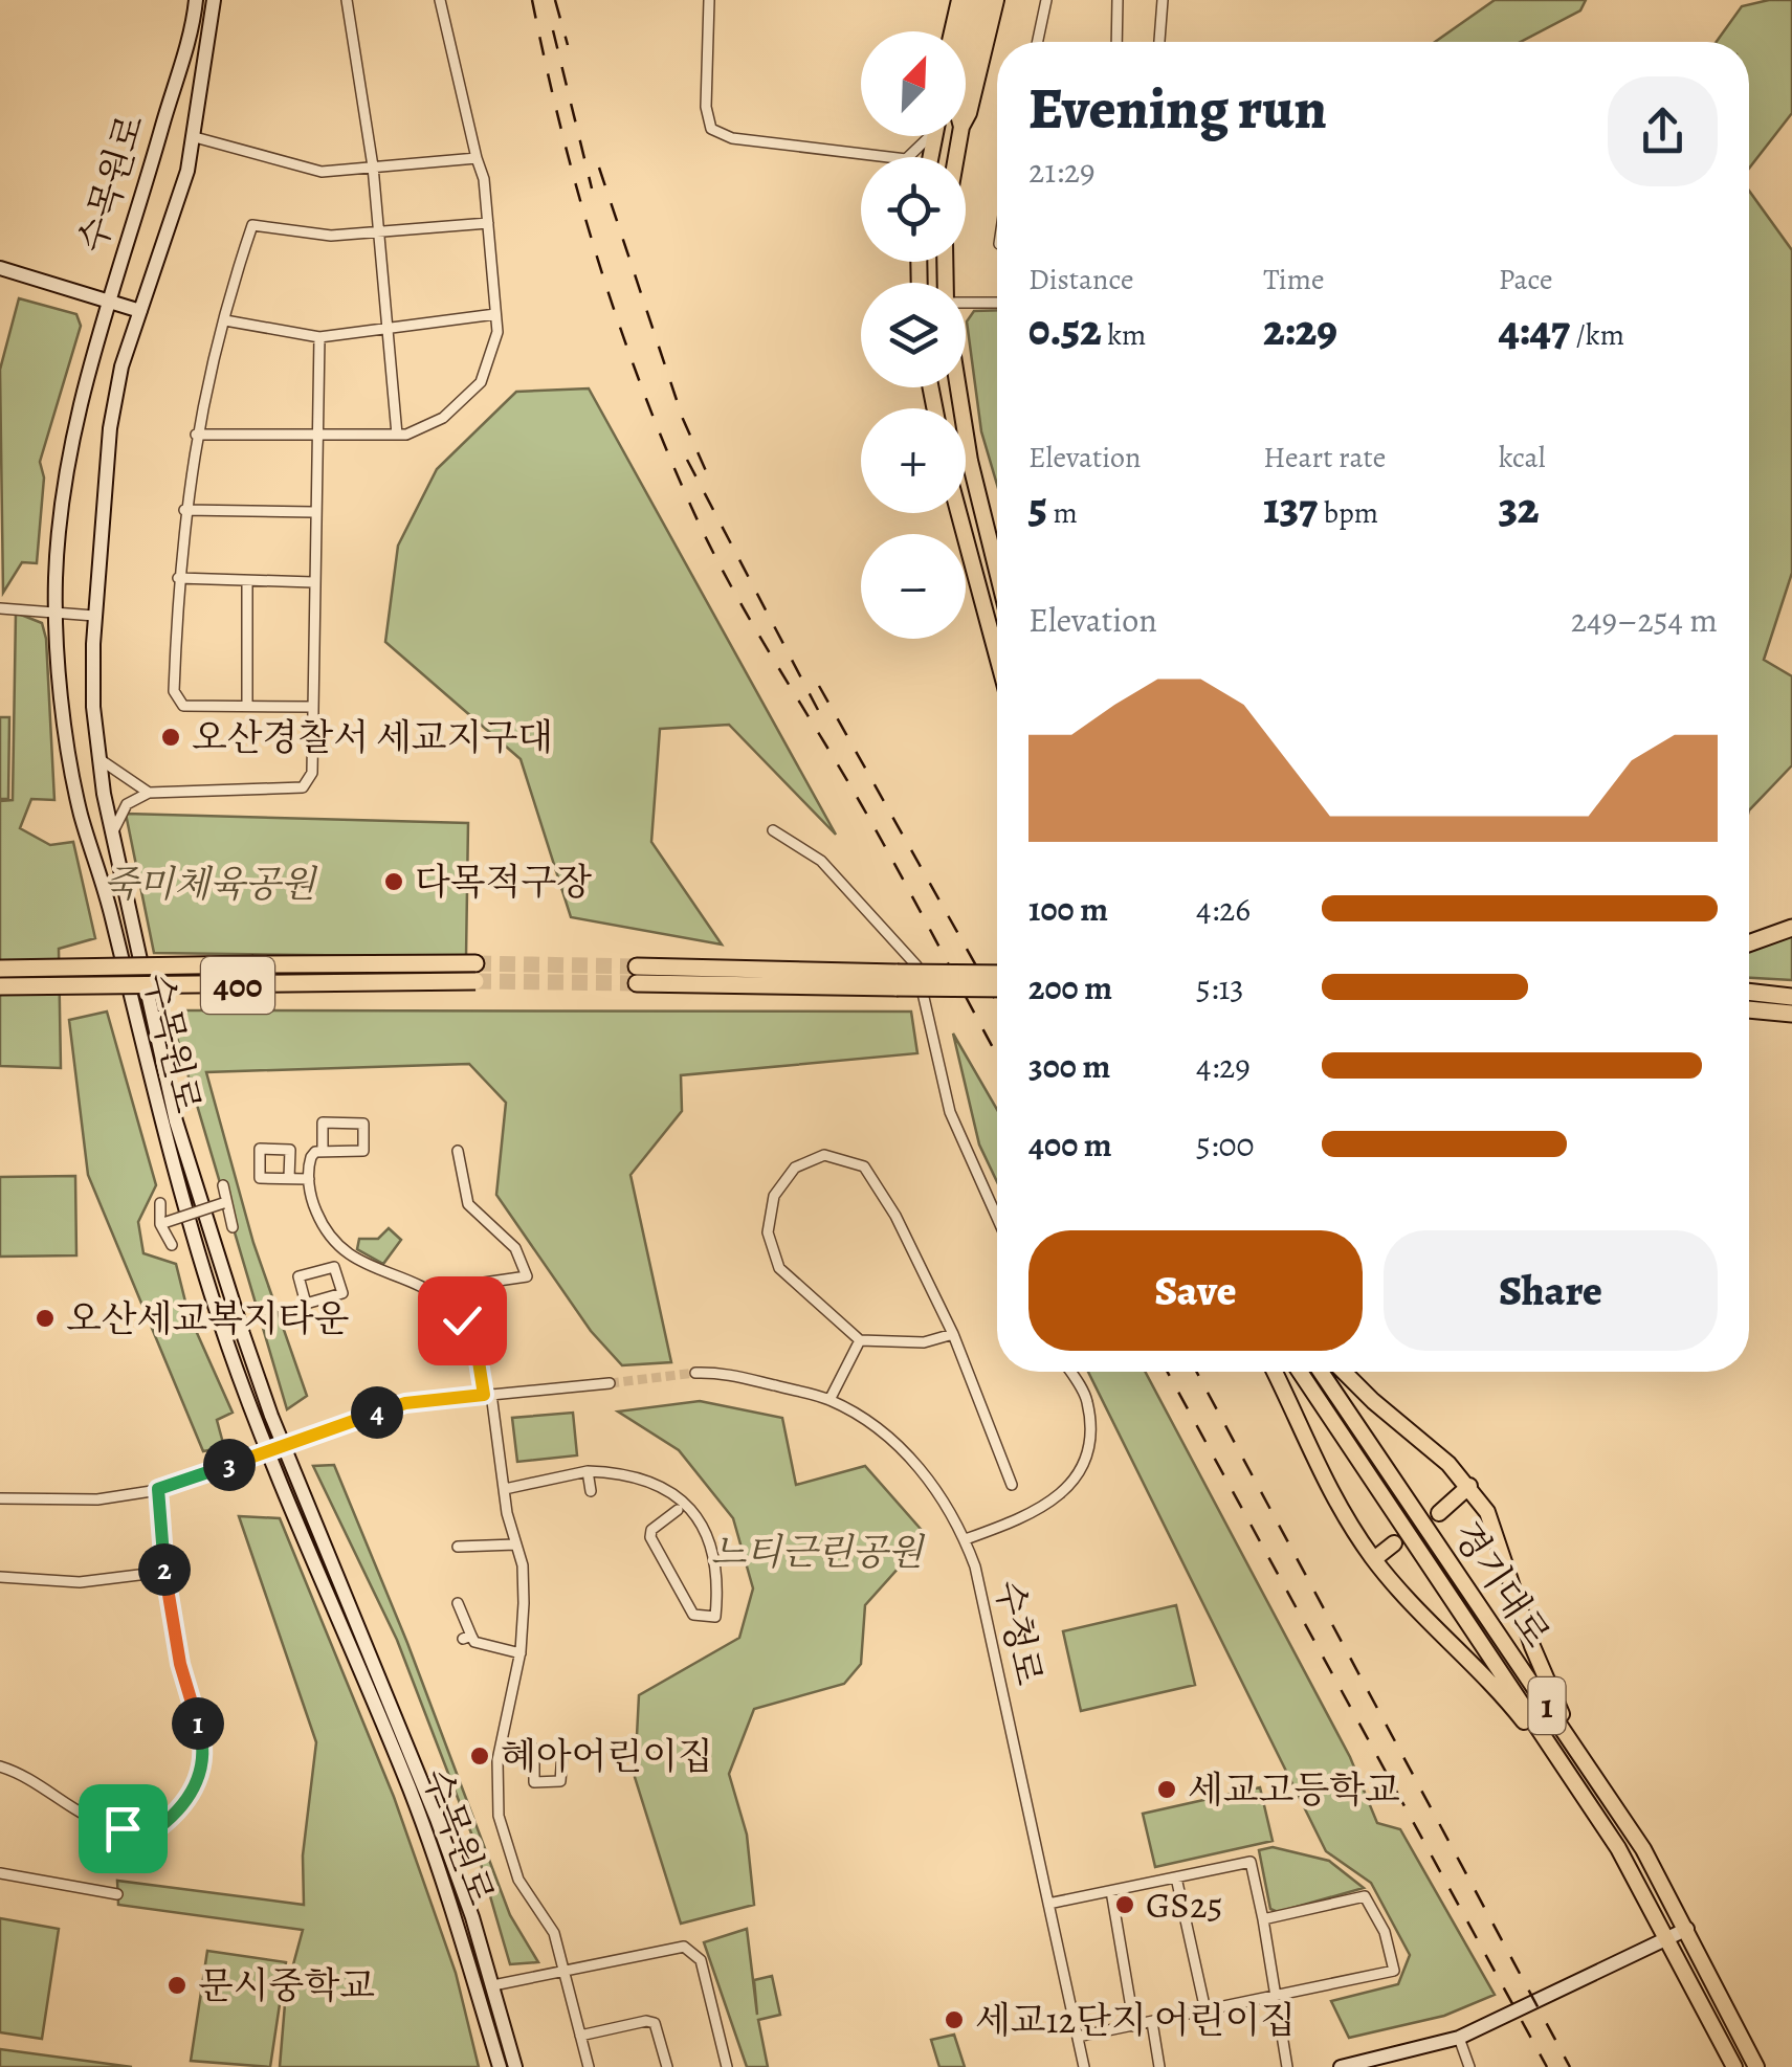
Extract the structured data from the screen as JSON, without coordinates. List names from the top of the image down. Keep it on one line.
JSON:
{"streets":{"highway":["400"],"main road":["경기대로","1"],"street":["수목원로","수청로"]},"parks":["죽미체육공원","느티근린공원"],"places":["오산경찰서 세교지구대","다목적구장","오산세교복지타운","혜아어린이집","세교고등학교","GS25","문시중학교","세교12단지 어린이집"],"north":"top right","page":{"map_buttons":["+","−"],"heading":["Evening run","21:29"],"stats":[["Distance","0.52 km"],["Time","2:29"],["Pace","4:47 /km"],["Elevation","5 m"],["Heart rate","137 bpm"],["kcal","32"]],"chart":["Elevation","249–254 m"],"list":[{"name":"100 m","note":"4:26"},{"name":"200 m","note":"5:13"},{"name":"300 m","note":"4:29"},{"name":"400 m","note":"5:00"}],"buttons":["Save","Share"],"pins":["4","3","2","1"]}}
